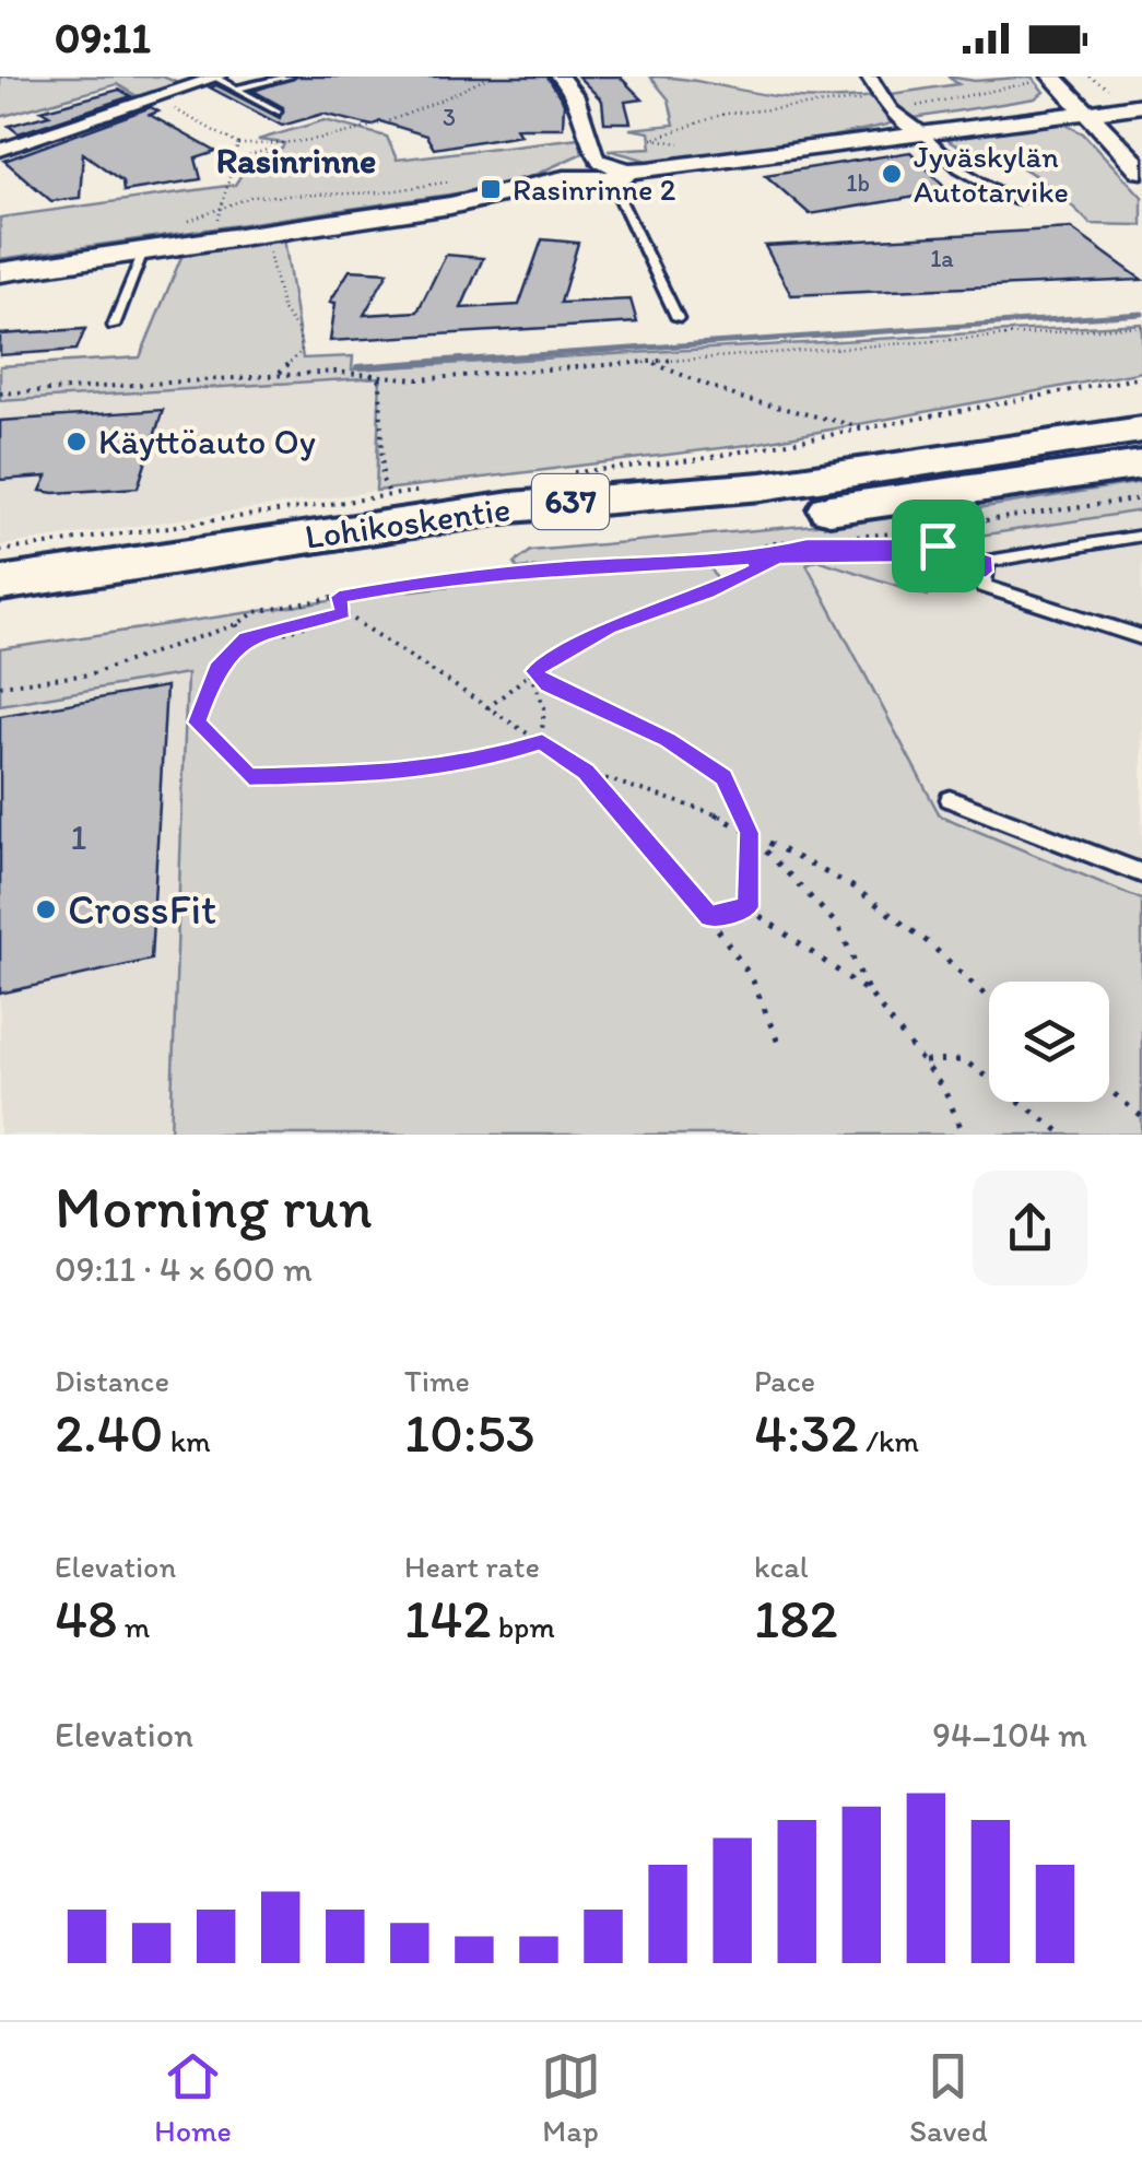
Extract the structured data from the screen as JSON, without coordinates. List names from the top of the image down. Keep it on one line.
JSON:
{"streets":{"main road":["637","Lohikoskentie"]},"districts":["Rasinrinne"],"places":{"other":["Jyväskylän Autotarvike","Käyttöauto Oy","CrossFit"],"transit":["Rasinrinne 2"]},"house_numbers":["3","1b","1a","1"],"page":{"status":"09:11","heading":["Morning run","09:11 · 4 × 600 m"],"stats":[["Distance","2.40 km"],["Time","10:53"],["Pace","4:32 /km"],["Elevation","48 m"],["Heart rate","142 bpm"],["kcal","182"]],"chart":["Elevation","94–104 m"],"tabs":["Home","Map","Saved"]}}
